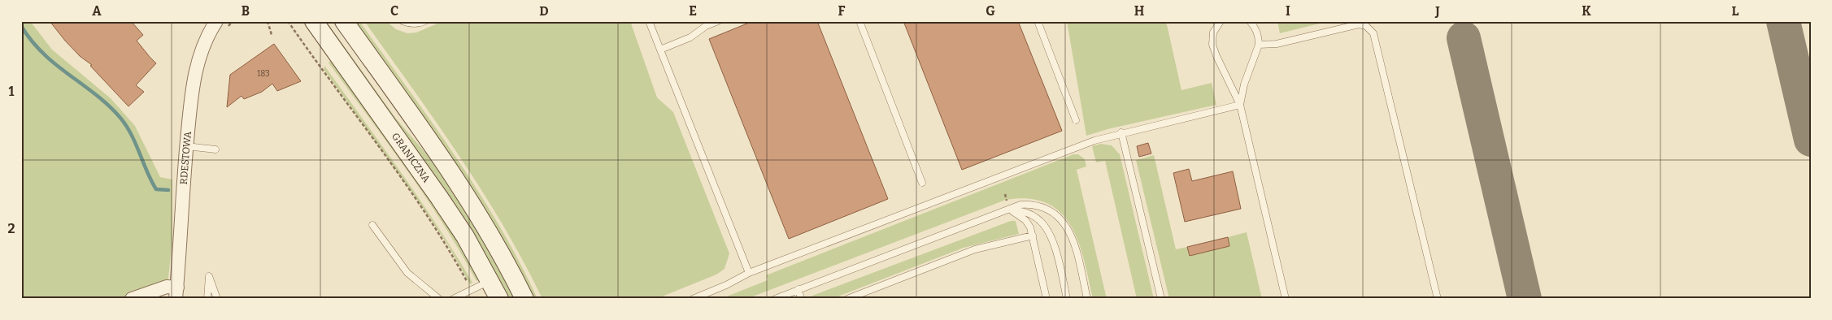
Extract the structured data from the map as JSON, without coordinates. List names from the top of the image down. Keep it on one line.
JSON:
{"streets":{"main road":["GRANICZNA"],"street":["RDESTOWA"]},"house_numbers":["183"],"grid":{"columns":["A","B","C","D","E","F","G","H","I","J","K","L"],"rows":["1","2"]}}
